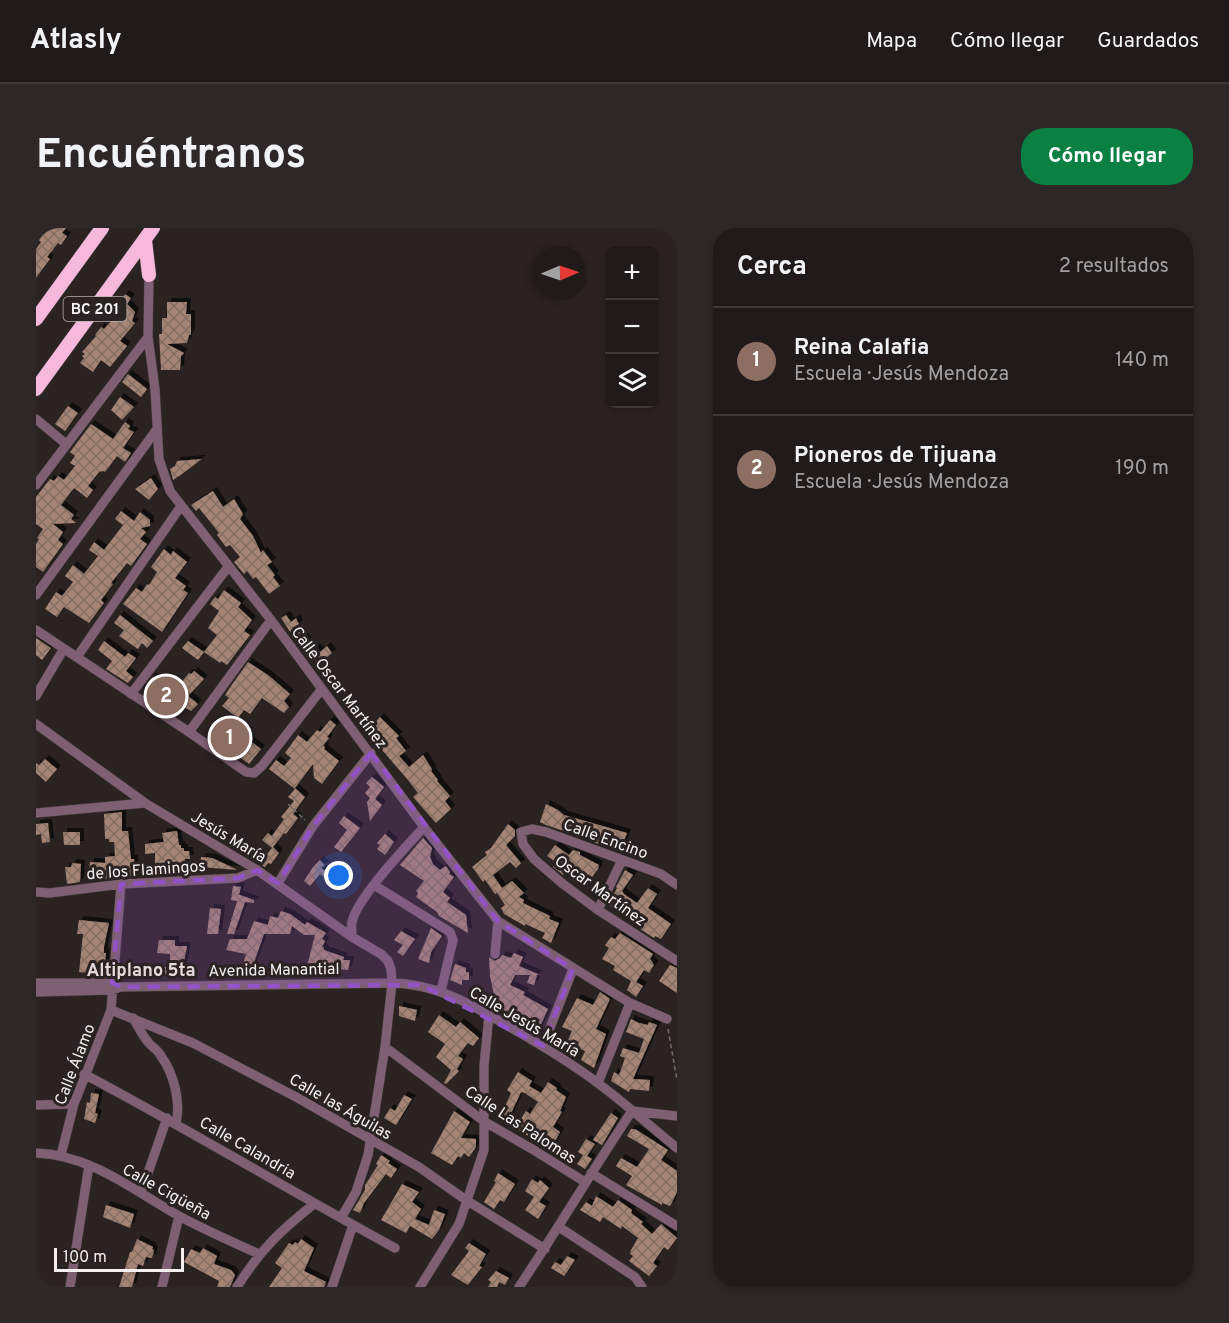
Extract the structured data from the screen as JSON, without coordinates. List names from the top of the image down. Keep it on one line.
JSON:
{"streets":{"highway":["BC 201"],"street":["Calle Oscar Martínez","Jesús María","Calle Encino","de los Flamingos","Oscar Martínez","Avenida Manantial","Calle Jesús María","Calle Álamo","Calle las Águilas","Calle Las Palomas","Calle Calandria","Calle Cigüeña"]},"crossings":[["Jesús María","de los Flamingos"],["Jesús María","Avenida Manantial"],["Jesús María","Calle Jesús María"],["Calle Encino","Oscar Martínez"],["de los Flamingos","Calle Álamo"],["Avenida Manantial","Calle Jesús María"],["Avenida Manantial","Calle Álamo"],["Calle Álamo","Calle las Águilas"],["Calle Álamo","Calle Calandria"],["Calle Álamo","Calle Cigüeña"]],"districts":["Altiplano 5ta"],"scale_bar":"100 m","north":"right","page":{"header":"Atlasly","nav":["Mapa","Cómo llegar","Guardados"],"buttons":"Cómo llegar","title":"Encuéntranos","heading":["Cerca","2 resultados"],"map_buttons":["+","−"],"list":[{"mark":"1","name":"Reina Calafia","note":"Escuela · Jesús Mendoza","value":"140 m"},{"mark":"2","name":"Pioneros de Tijuana","note":"Escuela · Jesús Mendoza","value":"190 m"}],"pins":["2","1"],"scale":"100 m"}}
